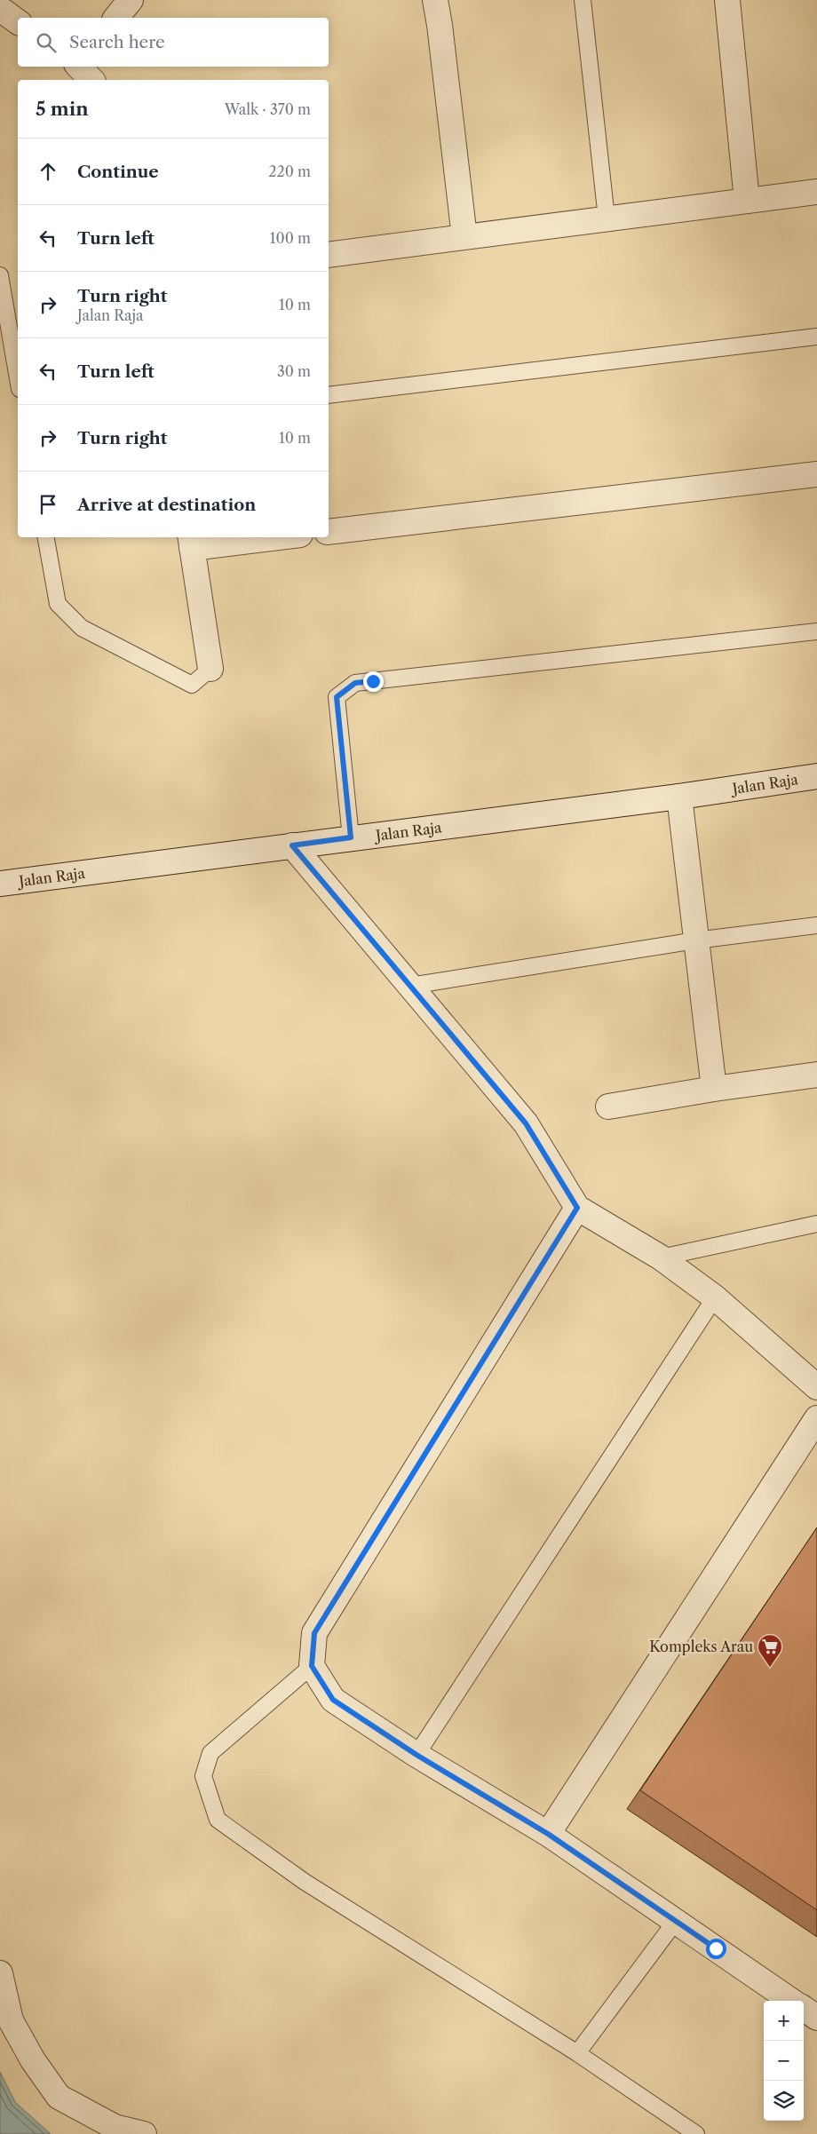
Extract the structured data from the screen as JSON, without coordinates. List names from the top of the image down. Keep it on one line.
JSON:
{"streets":{"street":["Jalan Raja"]},"places":{"supermarket":["Kompleks Arau"]},"page":{"search":"Search here","heading":["5 min","Walk · 370 m"],"list":[["Continue","220 m"],["Turn left","100 m"],["Turn right","Jalan Raja","10 m"],["Turn left","30 m"],["Turn right","10 m"],"Arrive at destination"],"map_buttons":["+","−"]}}
